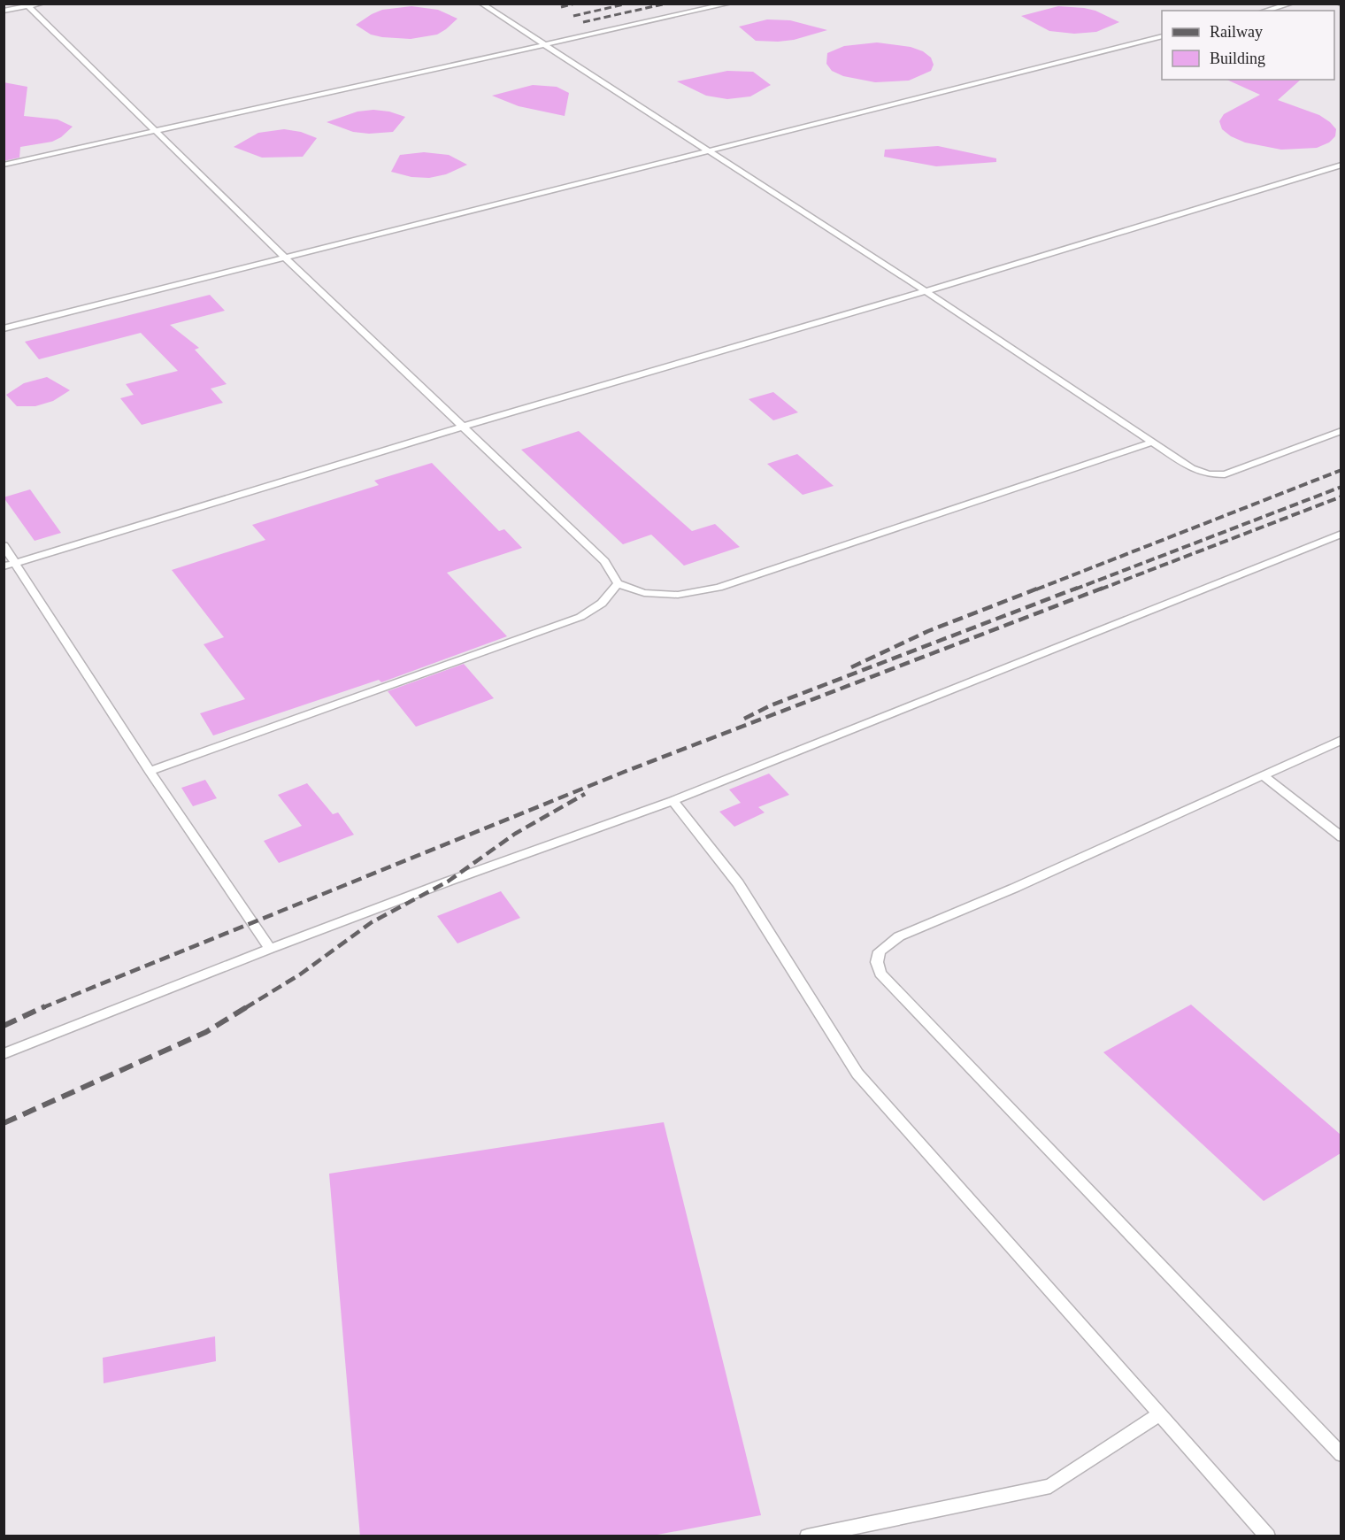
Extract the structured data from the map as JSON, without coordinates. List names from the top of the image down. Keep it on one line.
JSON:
{"legend":["Railway","Building"]}
